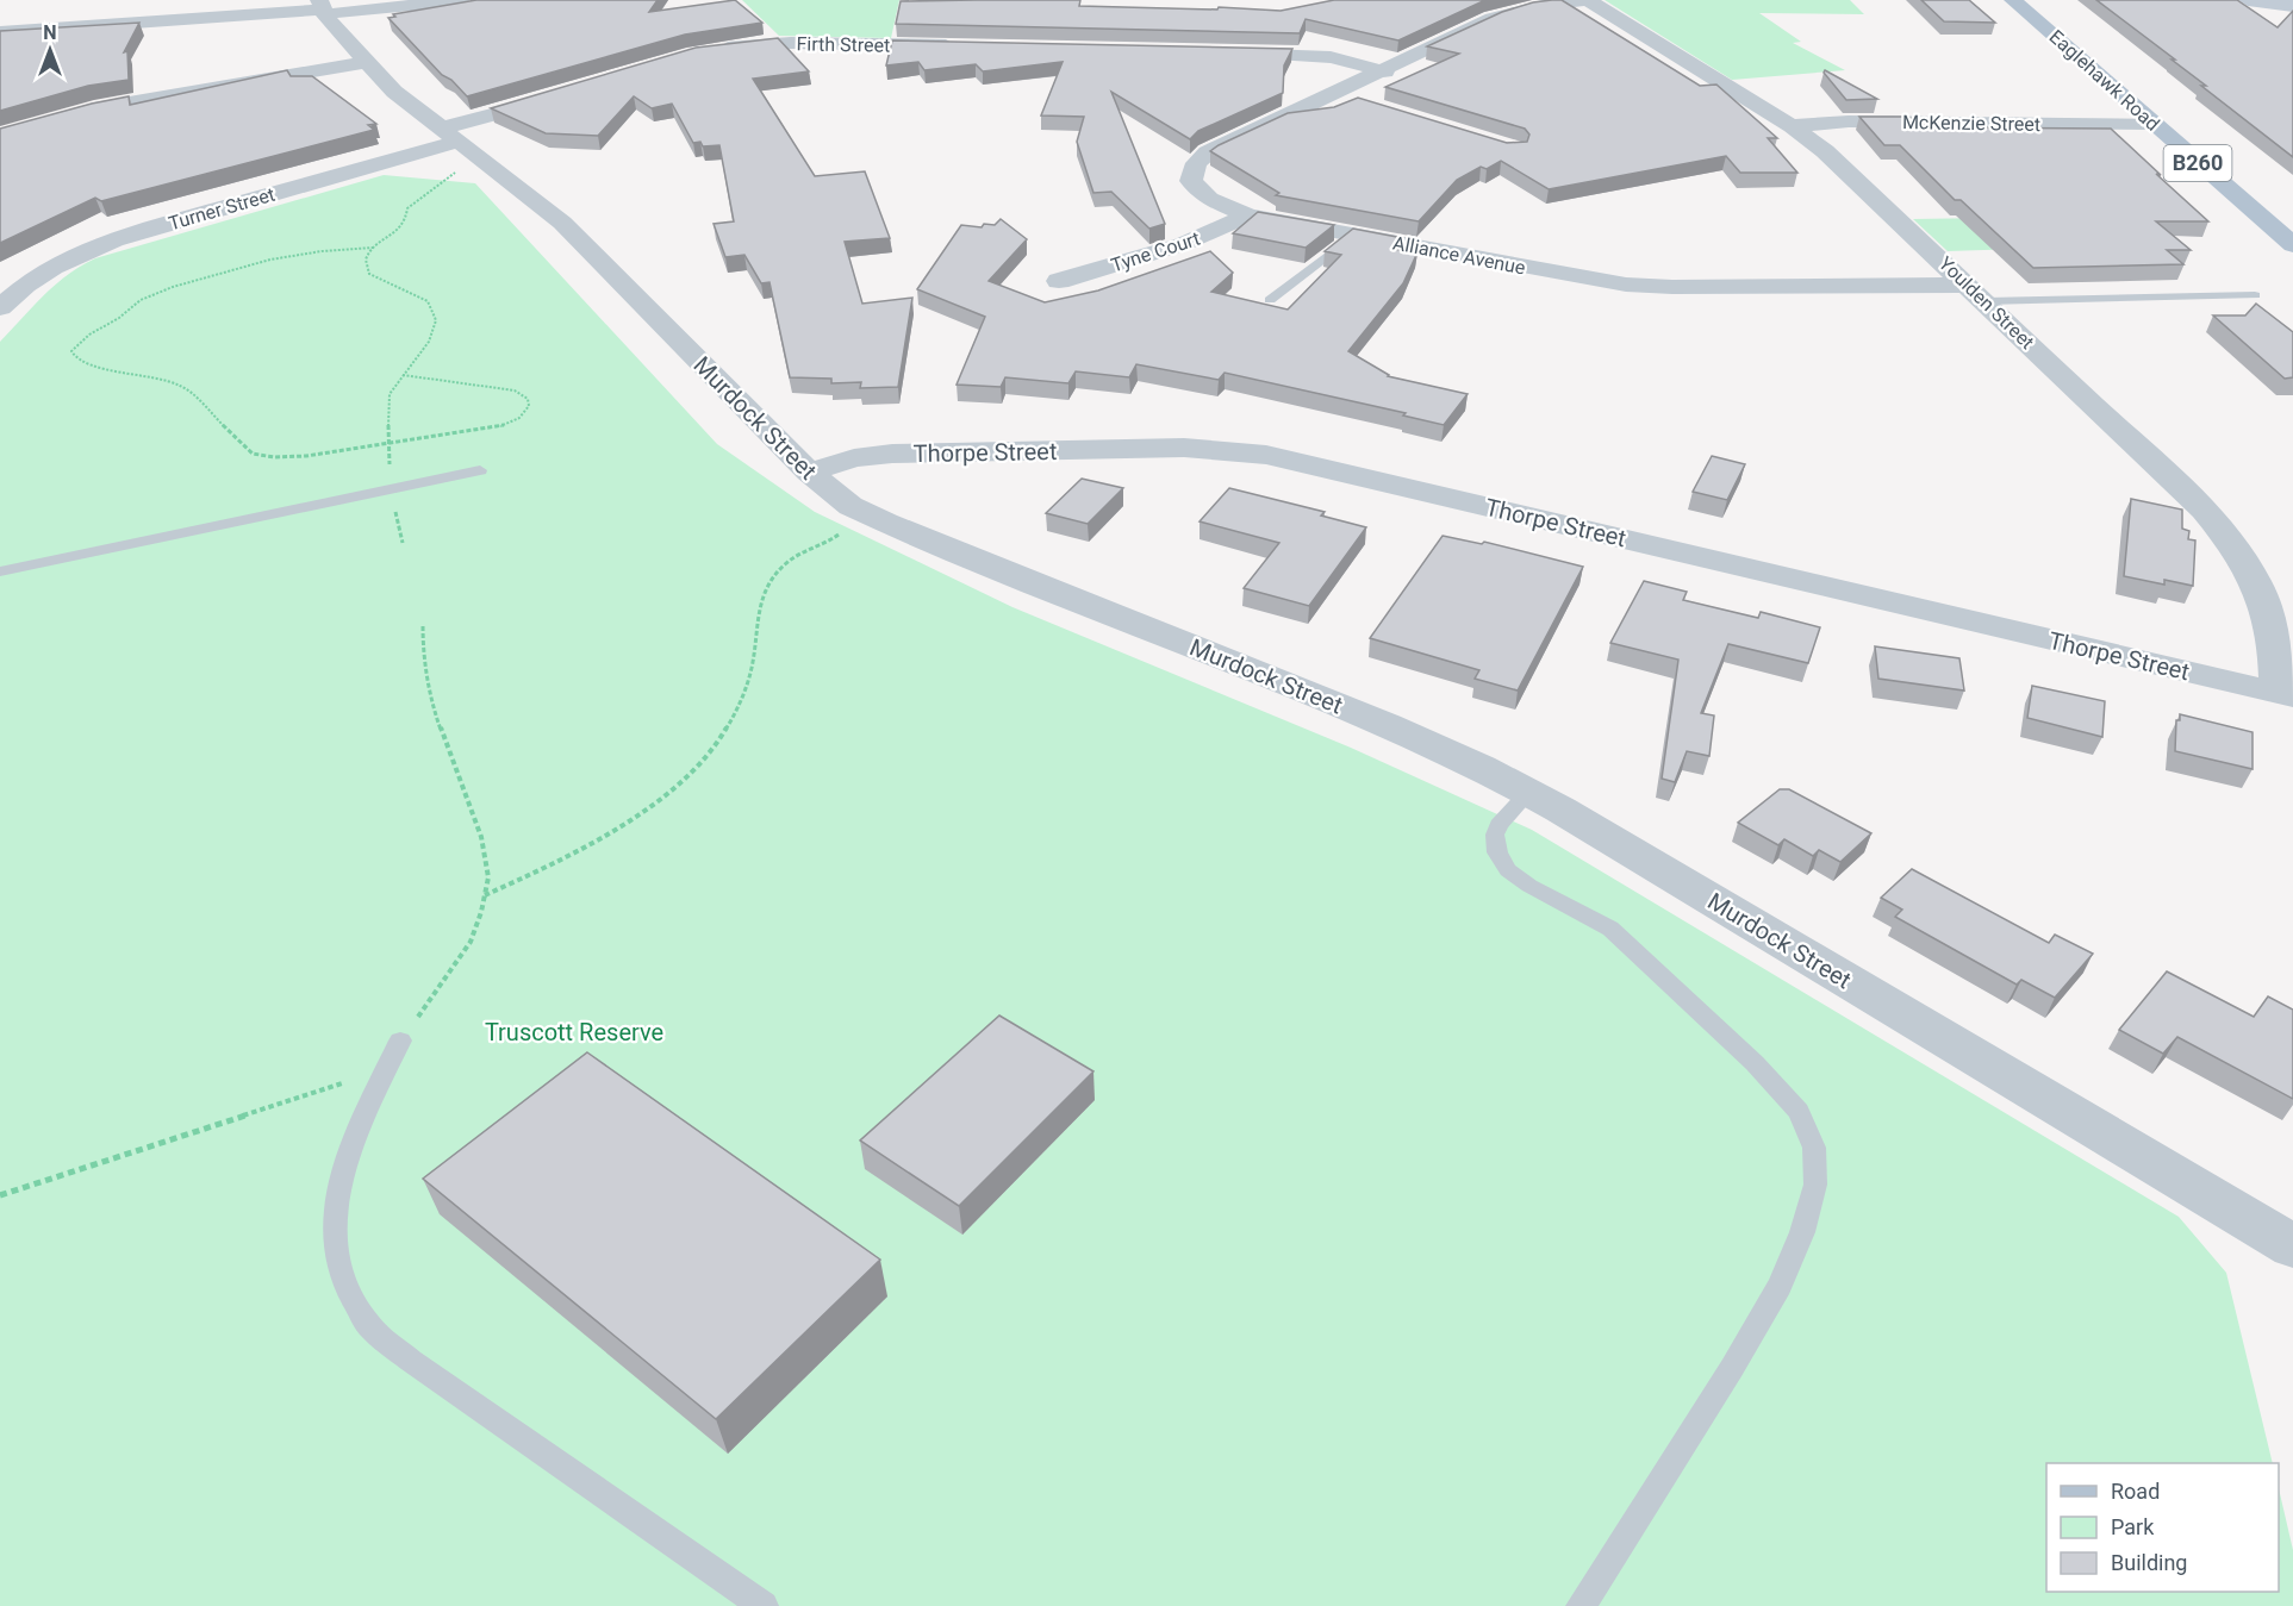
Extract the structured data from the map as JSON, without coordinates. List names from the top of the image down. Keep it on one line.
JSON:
{"streets":{"main road":["Eaglehawk Road","B260"],"street":["Firth Street","McKenzie Street","Turner Street","Tyne Court","Alliance Avenue","Youlden Street","Murdock Street","Thorpe Street"]},"crossings":[["Eaglehawk Road","McKenzie Street"],["McKenzie Street","Youlden Street"],["Turner Street","Murdock Street"],["Tyne Court","Alliance Avenue"],["Alliance Avenue","Youlden Street"],["Youlden Street","Thorpe Street"],["Murdock Street","Thorpe Street"]],"parks":["Truscott Reserve"],"legend":["Road","Park","Building"],"north":"top"}
